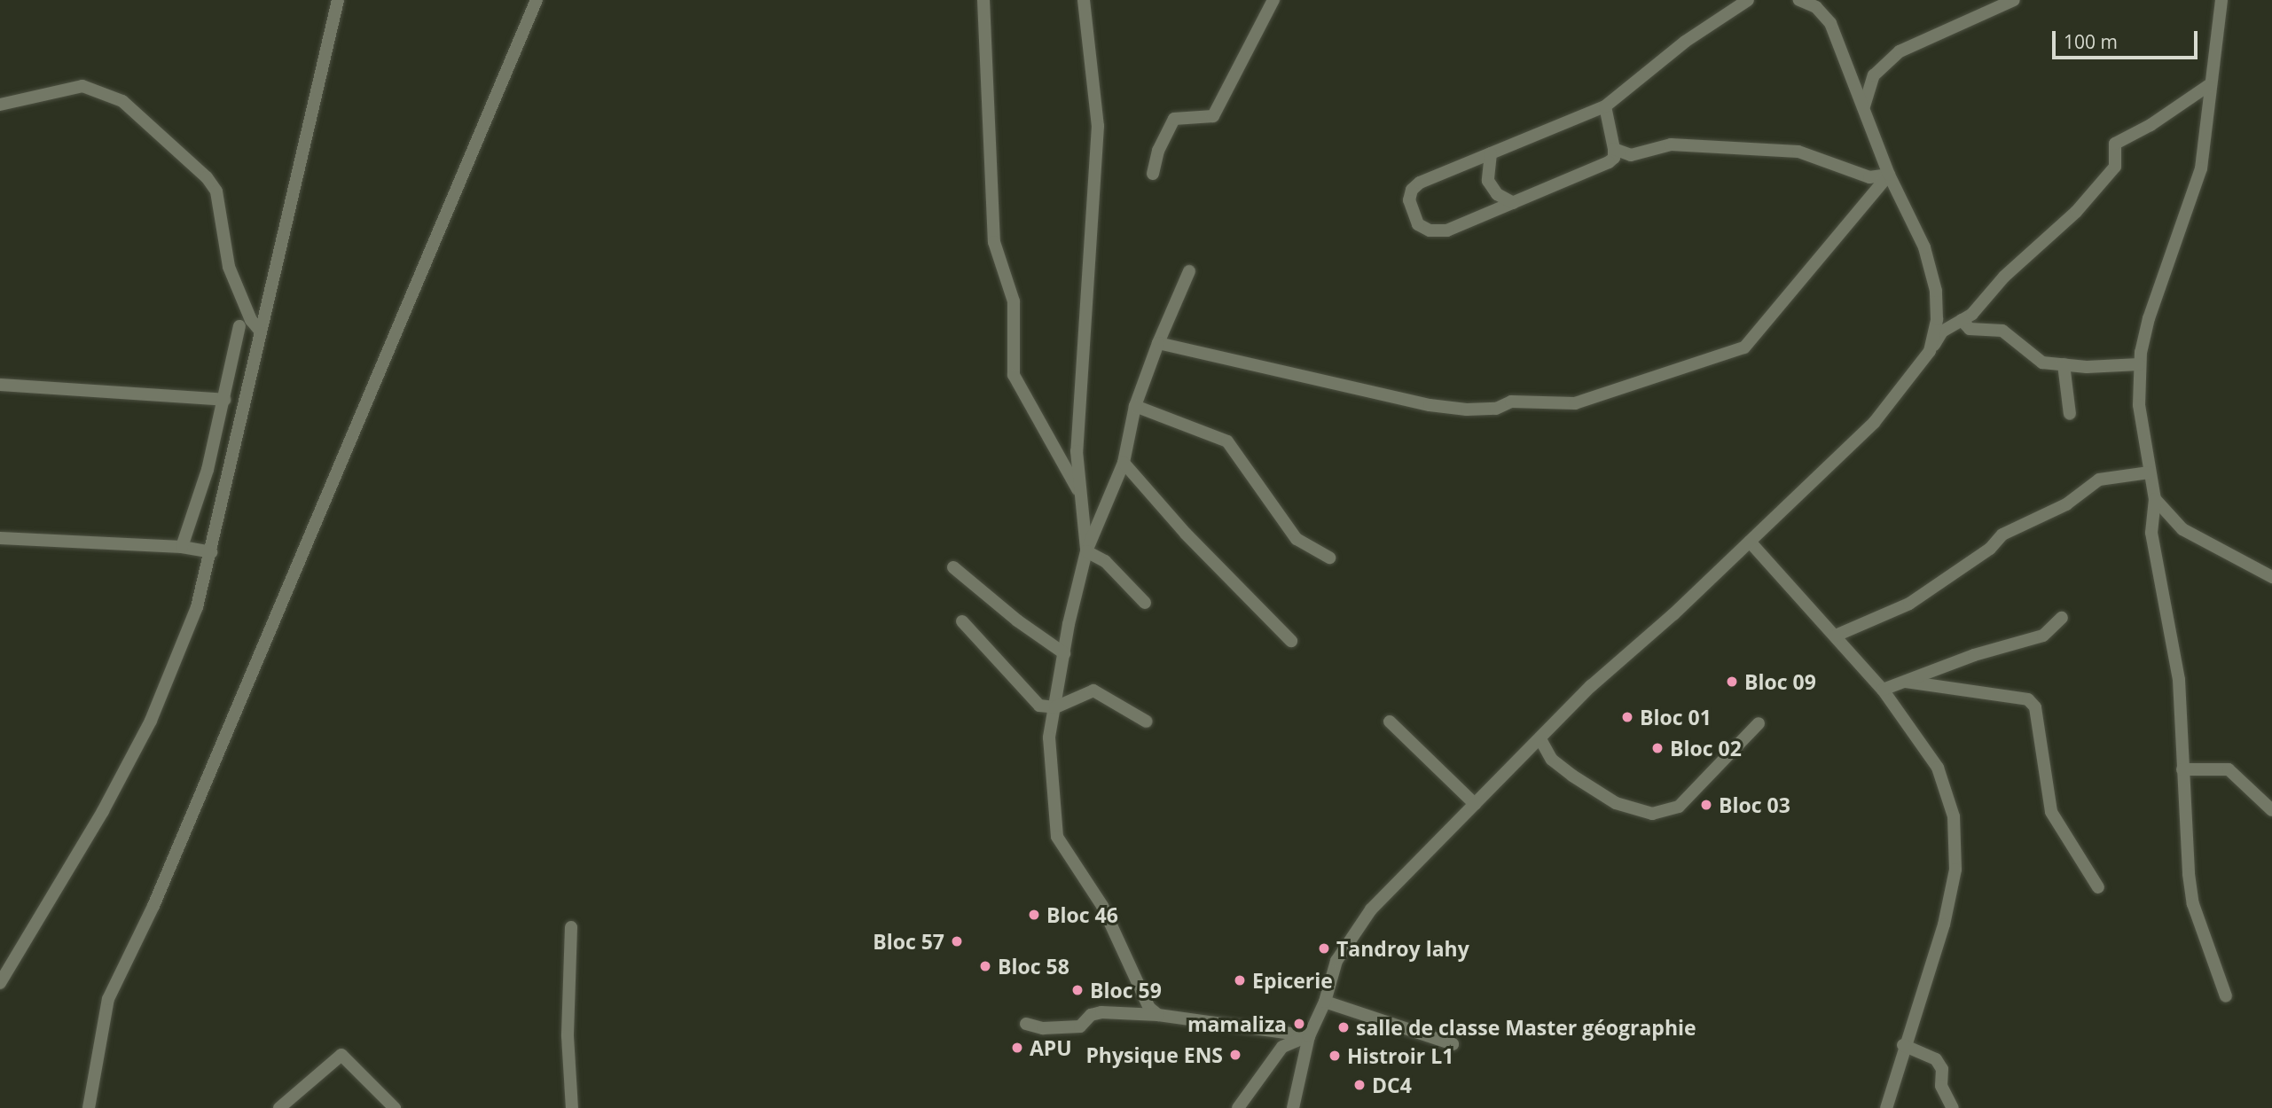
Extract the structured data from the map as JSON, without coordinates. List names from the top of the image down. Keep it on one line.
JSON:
{"places":["Bloc 09","Bloc 01","Bloc 02","Bloc 03","Bloc 46","Bloc 57","Tandroy lahy","Bloc 58","Epicerie","Bloc 59","mamaliza","salle de classe Master géographie","APU","Physique ENS","Histroir L1","DC4"],"scale_bar":"100 m"}
